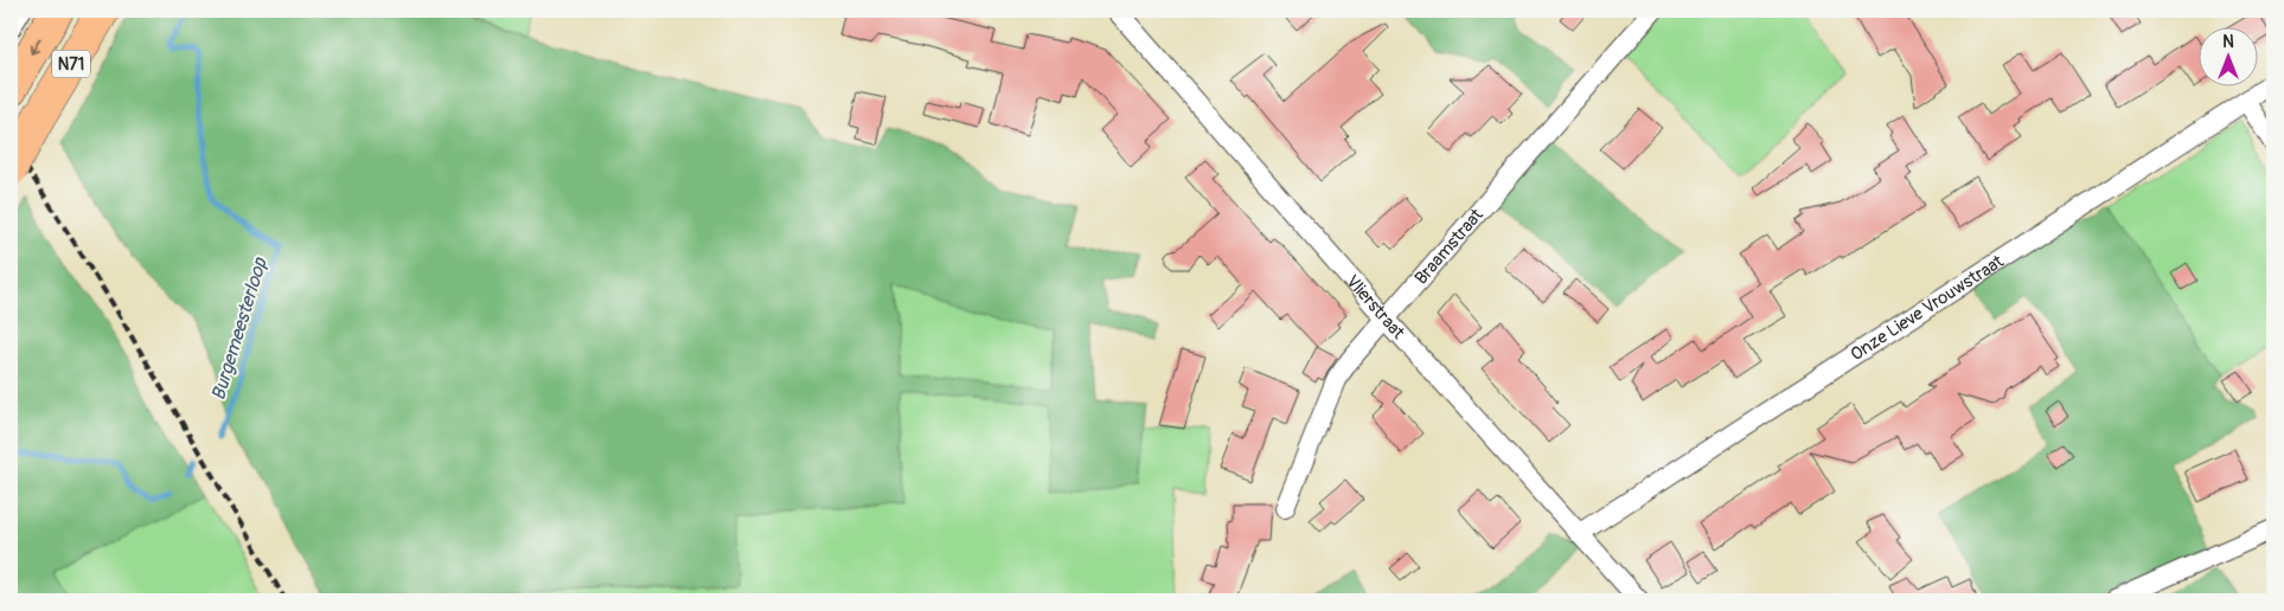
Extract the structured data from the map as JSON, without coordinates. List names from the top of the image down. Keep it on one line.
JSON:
{"streets":{"highway":["N71"],"street":["Braamstraat","Vlierstraat","Onze Lieve Vrouwstraat"]},"crossings":[["Braamstraat","Vlierstraat"],["Vlierstraat","Onze Lieve Vrouwstraat"]],"water":["Burgemeesterloop"],"north":"top"}
